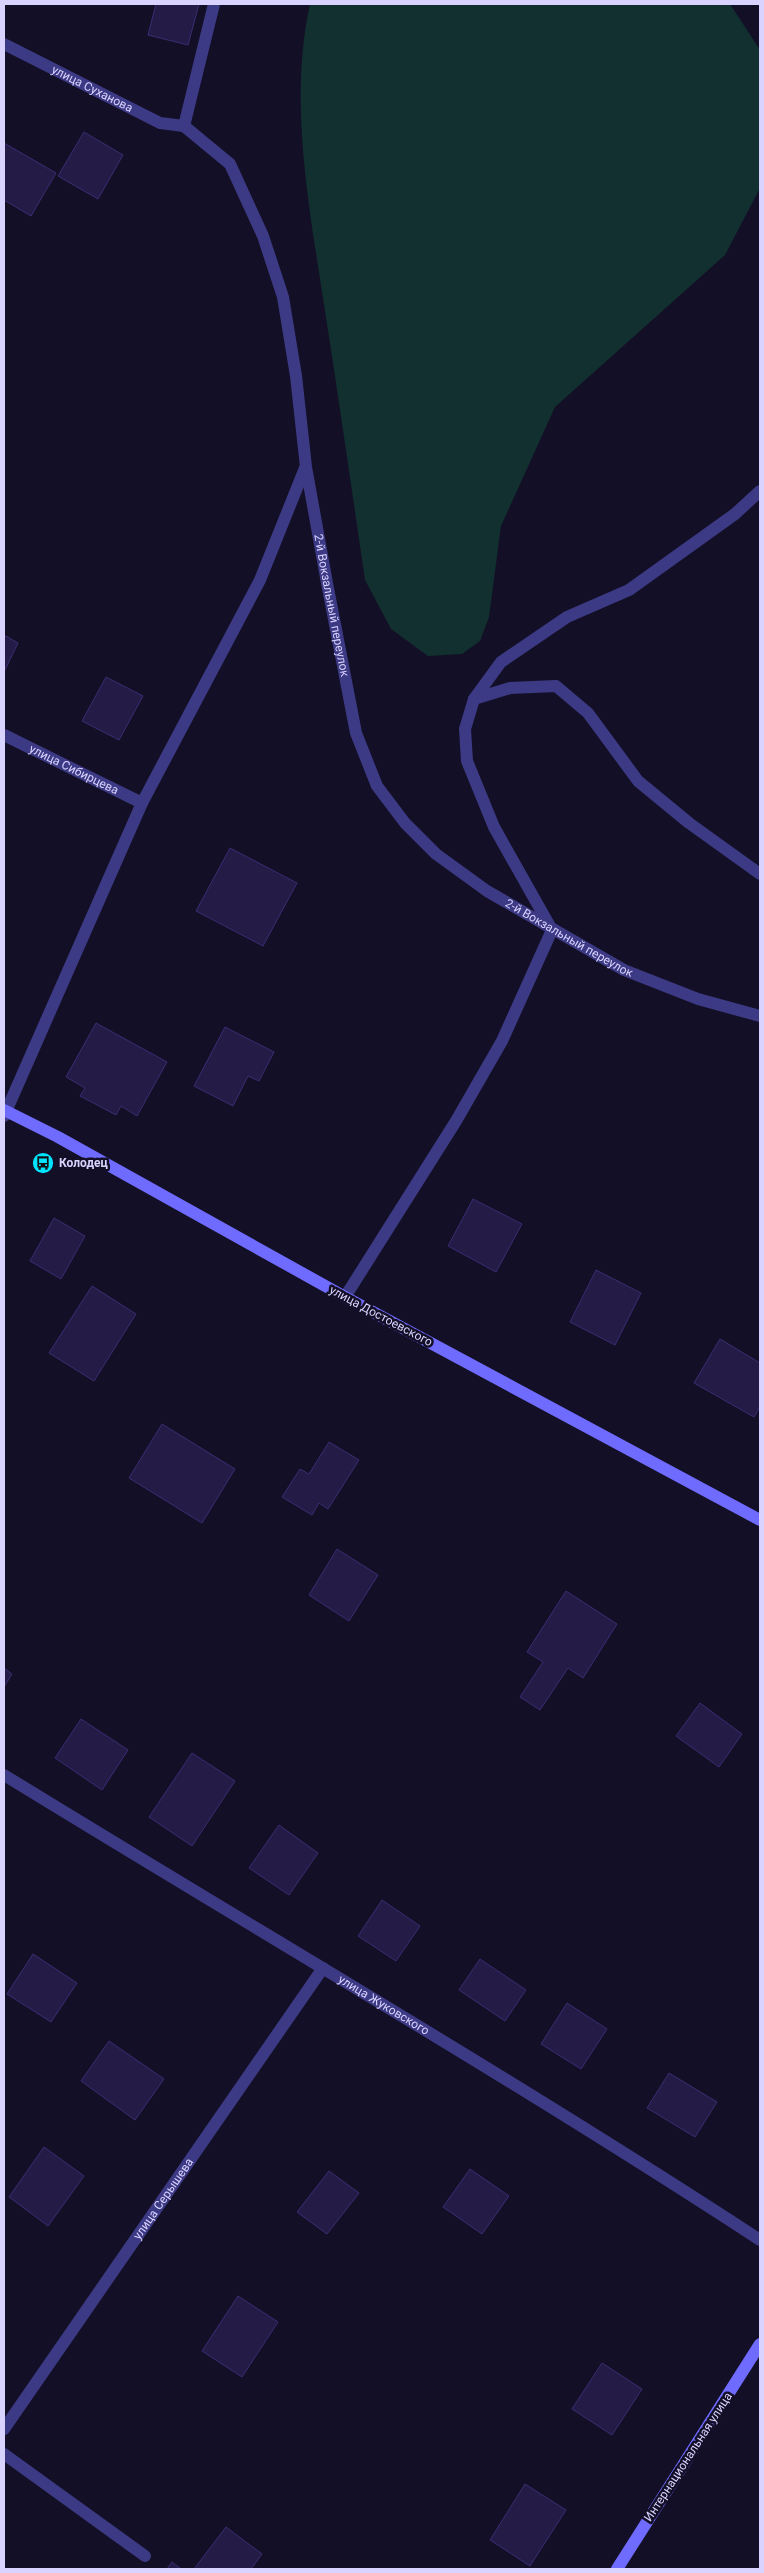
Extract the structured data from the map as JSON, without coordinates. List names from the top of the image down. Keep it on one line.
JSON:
{"streets":{"main road":["улица Достоевского","Интернациональная улица"],"street":["улица Суханова","2-й Вокзальный переулок","улица Сибирцева","улица Жуковского","улица Серышева"]},"crossings":[["улица Суханова","2-й Вокзальный переулок"],["улица Жуковского","улица Серышева"]],"places":{"bus stop":["Колодец"]}}
